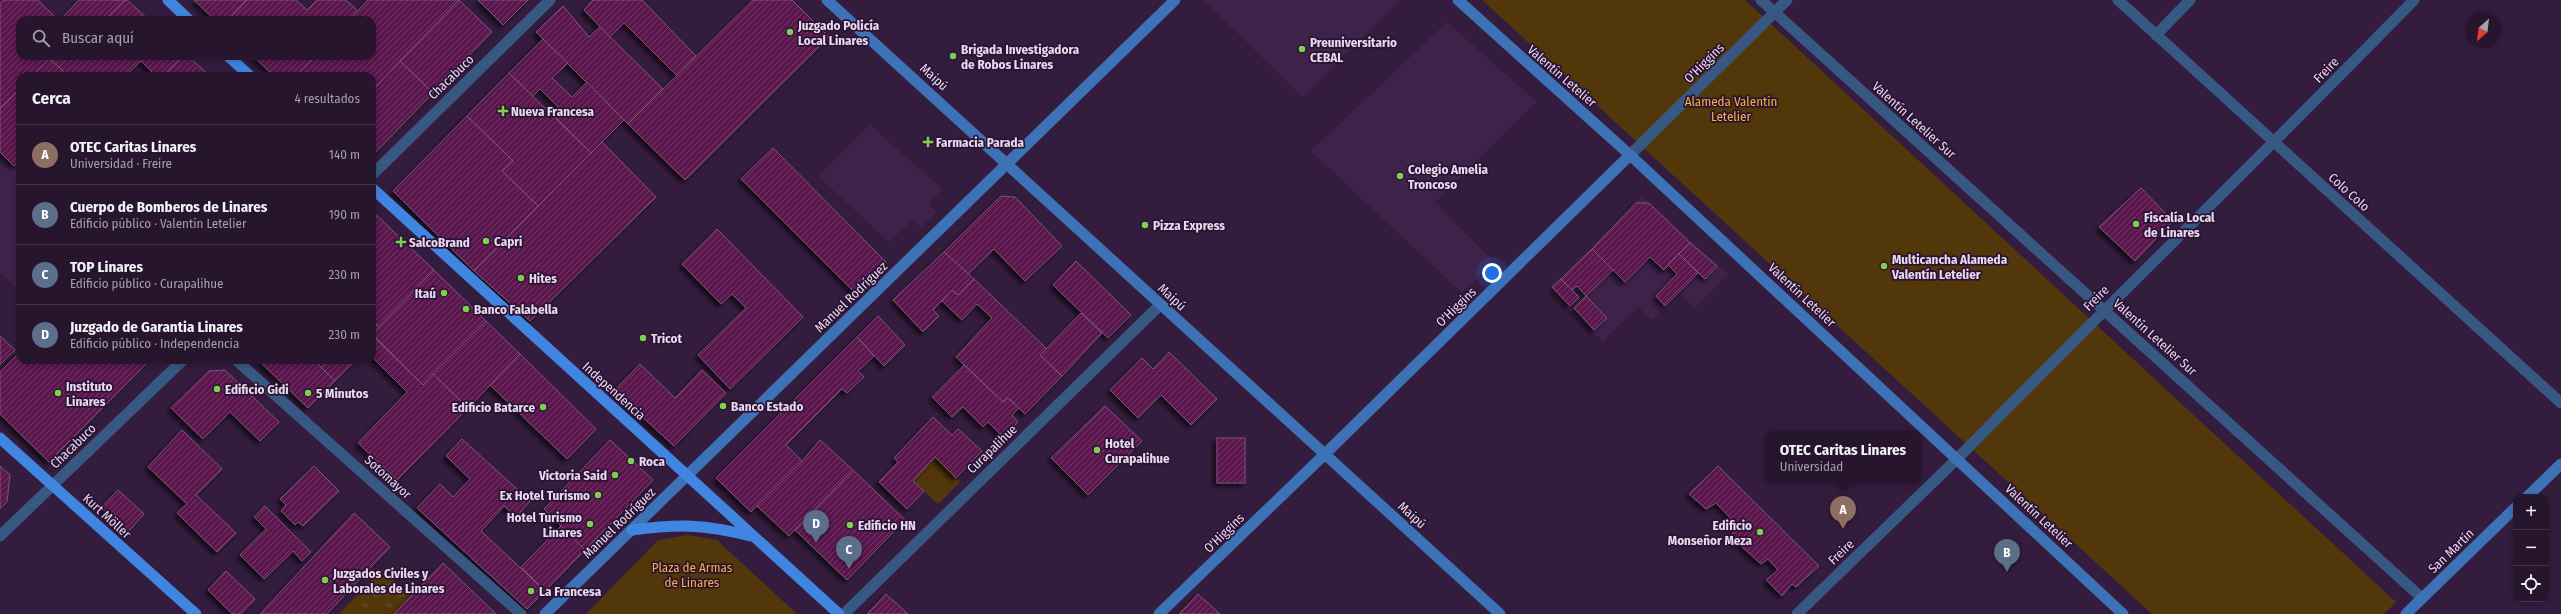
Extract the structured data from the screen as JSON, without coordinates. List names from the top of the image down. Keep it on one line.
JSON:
{"streets":{"main road":["O'Higgins","Valentín Letelier","Maipú","Manuel Rodríguez","Independencia","Kurt Möller","San Martín"],"street":["Freire","Chacabuco","Valentín Letelier Sur","Colo Colo","Curapalihue","Sotomayor"]},"crossings":[["O'Higgins","Valentín Letelier"],["O'Higgins","Maipú"],["O'Higgins","Valentín Letelier Sur"],["Freire","Valentín Letelier"],["Freire","Valentín Letelier Sur"],["Freire","Colo Colo"],["Chacabuco","Kurt Möller"],["Maipú","Manuel Rodríguez"],["Maipú","Curapalihue"],["Valentín Letelier Sur","San Martín"],["Manuel Rodríguez","Independencia"]],"parks":["Alameda Valentín Letelier","Plaza de Armas de Linares"],"places":{"other":["Juzgado Policía Local Linares","Preuniversitario CEBAL","Brigada Investigadora de Robos Linares","Colegio Amelia Troncoso","Fiscalía Local de Linares","Pizza Express","Capri","Multicancha Alameda Valentín Letelier","Hites","Itaú","Banco Falabella","Tricot","Edificio Gidi","Instituto Linares","5 Minutos","Banco Estado","Edificio Batarce","Hotel Curapalihue","Roca","Victoria Said","Ex Hotel Turismo","Hotel Turismo Linares","Edificio HN","Edificio Monseñor Meza","Juzgados Civiles y Laborales de Linares","La Francesa"],"health":["Nueva Francesa","Farmacia Parada","SalcoBrand"]},"north":"bottom left","page":{"search":"Buscar aquí","heading":["Cerca","4 resultados"],"list":[{"mark":"A","name":"OTEC Caritas Linares","note":"Universidad · Freire","value":"140 m"},{"mark":"B","name":"Cuerpo de Bomberos de Linares","note":"Edificio público · Valentín Letelier","value":"190 m"},{"mark":"C","name":"TOP Linares","note":"Edificio público · Curapalihue","value":"230 m"},{"mark":"D","name":"Juzgado de Garantia Linares","note":"Edificio público · Independencia","value":"230 m"}],"popup":["OTEC Caritas Linares","Universidad"],"map_buttons":["+","−"],"pins":["A","D","C","B"]}}
